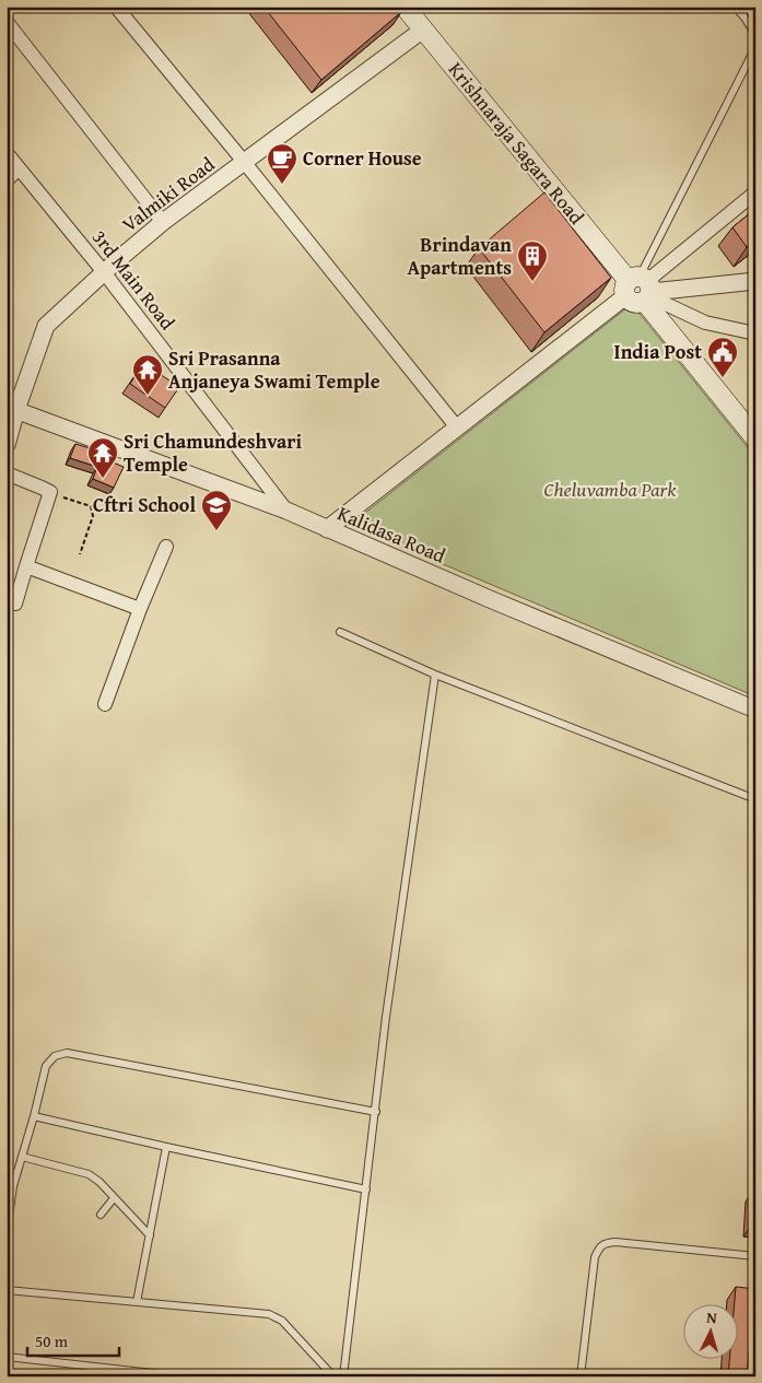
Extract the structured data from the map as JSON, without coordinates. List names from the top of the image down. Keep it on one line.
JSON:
{"streets":{"main road":["Krishnaraja Sagara Road"],"street":["Valmiki Road","3rd Main Road","Kalidasa Road"]},"crossings":[["Krishnaraja Sagara Road","Valmiki Road"],["Valmiki Road","3rd Main Road"],["Valmiki Road","Kalidasa Road"],["3rd Main Road","Kalidasa Road"]],"parks":["Cheluvamba Park"],"places":{"cafe":["Corner House"],"building":["Brindavan Apartments"],"public building":["India Post"],"temple":["Sri Prasanna Anjaneya Swami Temple","Sri Chamundeshvari Temple"],"school or university":["Cftri School"]},"scale_bar":"50 m","north":"top"}
